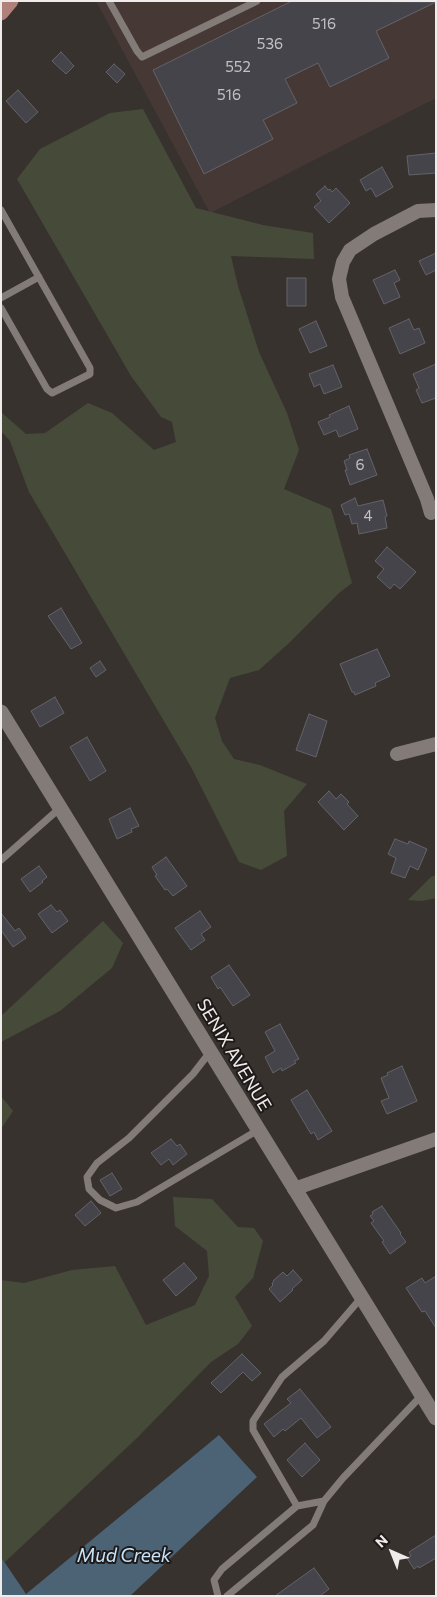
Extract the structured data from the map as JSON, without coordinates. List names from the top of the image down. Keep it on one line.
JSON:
{"streets":{"street":["SENIX AVENUE"]},"water":["Mud Creek"],"house_numbers":["516","536","552","516","6","4"],"north":"top left"}
